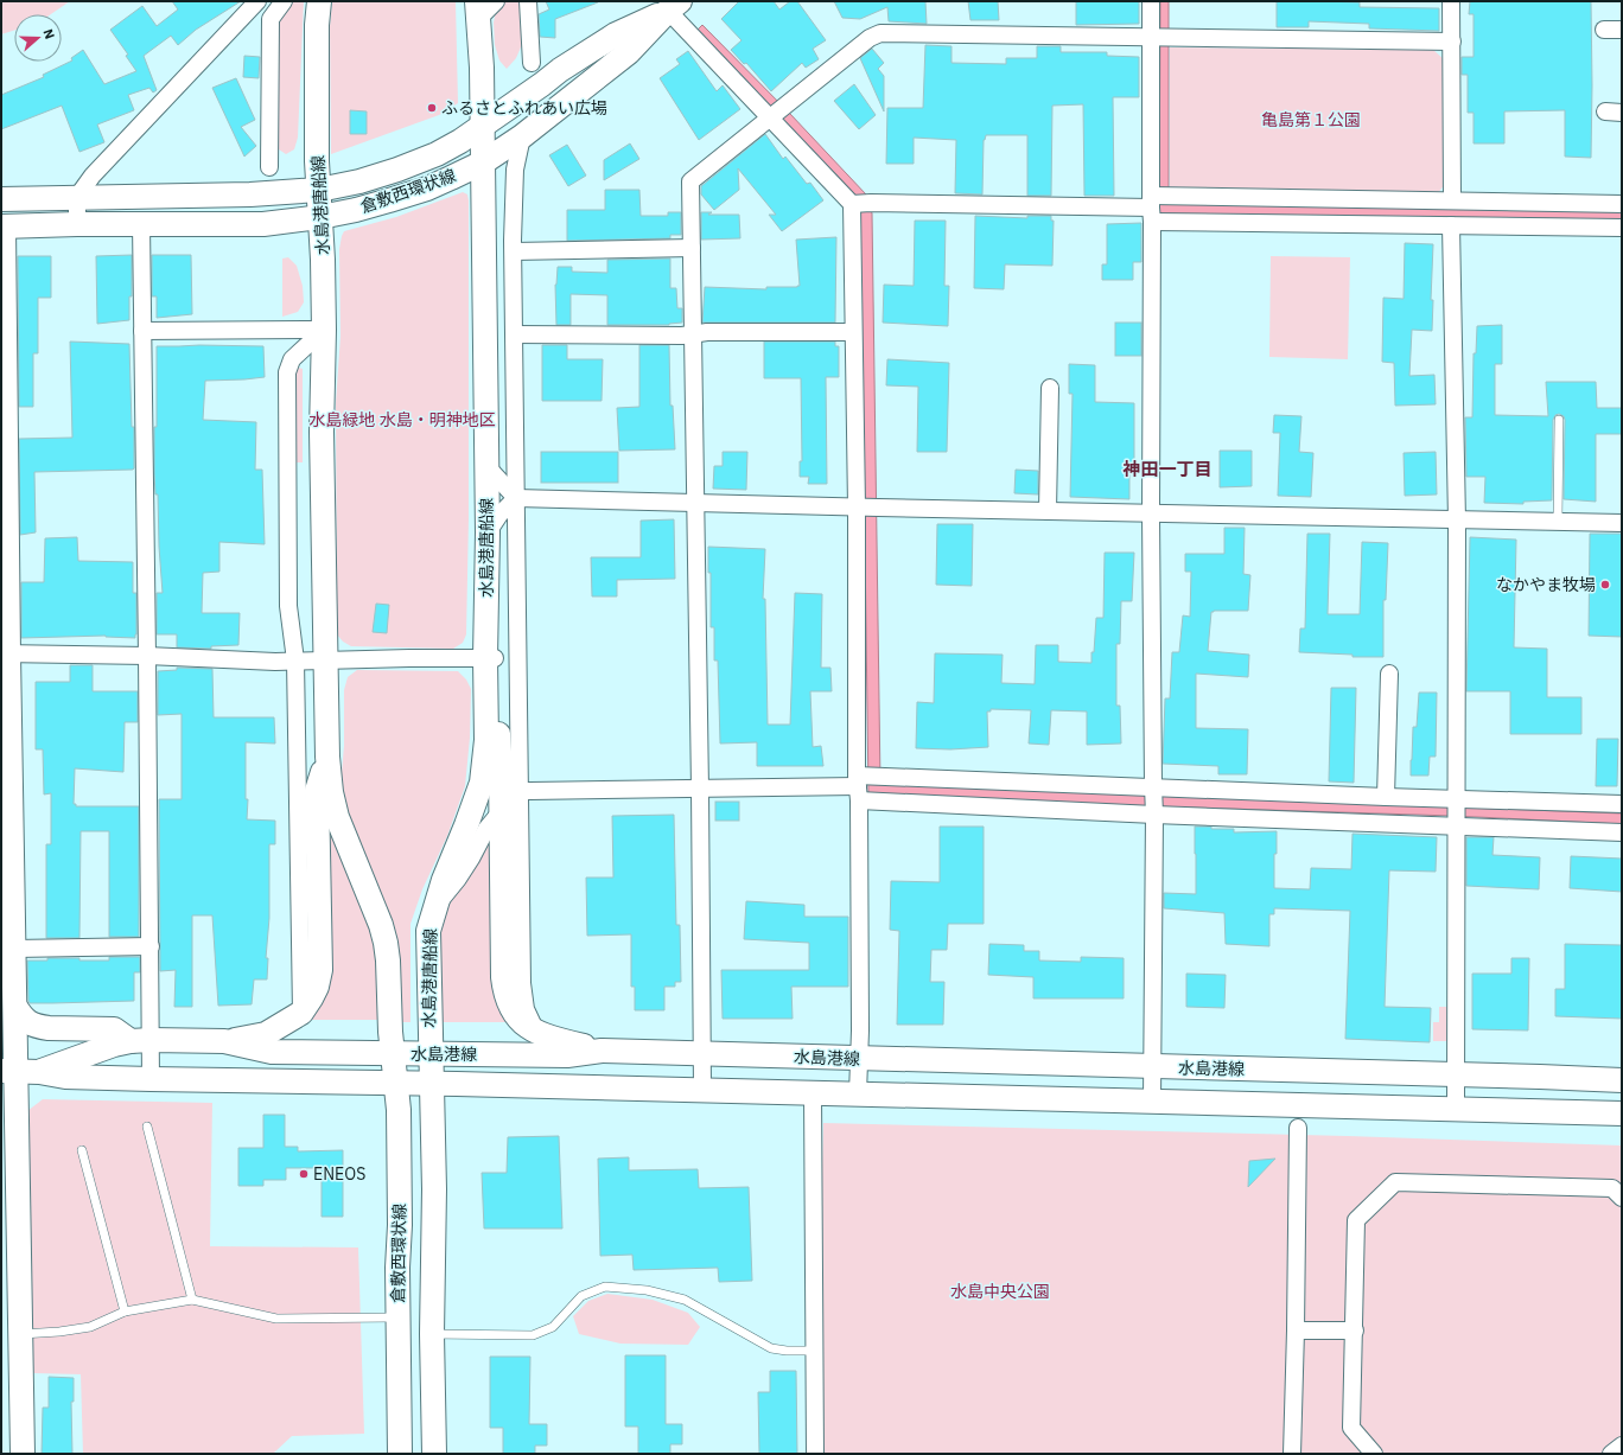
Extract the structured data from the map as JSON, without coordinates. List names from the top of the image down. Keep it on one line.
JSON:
{"streets":{"main road":["倉敷西環状線","水島港唐船線","水島港線"]},"crossings":[["倉敷西環状線","水島港唐船線"],["倉敷西環状線","水島港線"],["水島港唐船線","水島港線"]],"districts":["神田一丁目"],"parks":["亀島第１公園","水島緑地 水島・明神地区","水島中央公園"],"places":["ふるさとふれあい広場","なかやま牧場","ENEOS"],"north":"right"}
